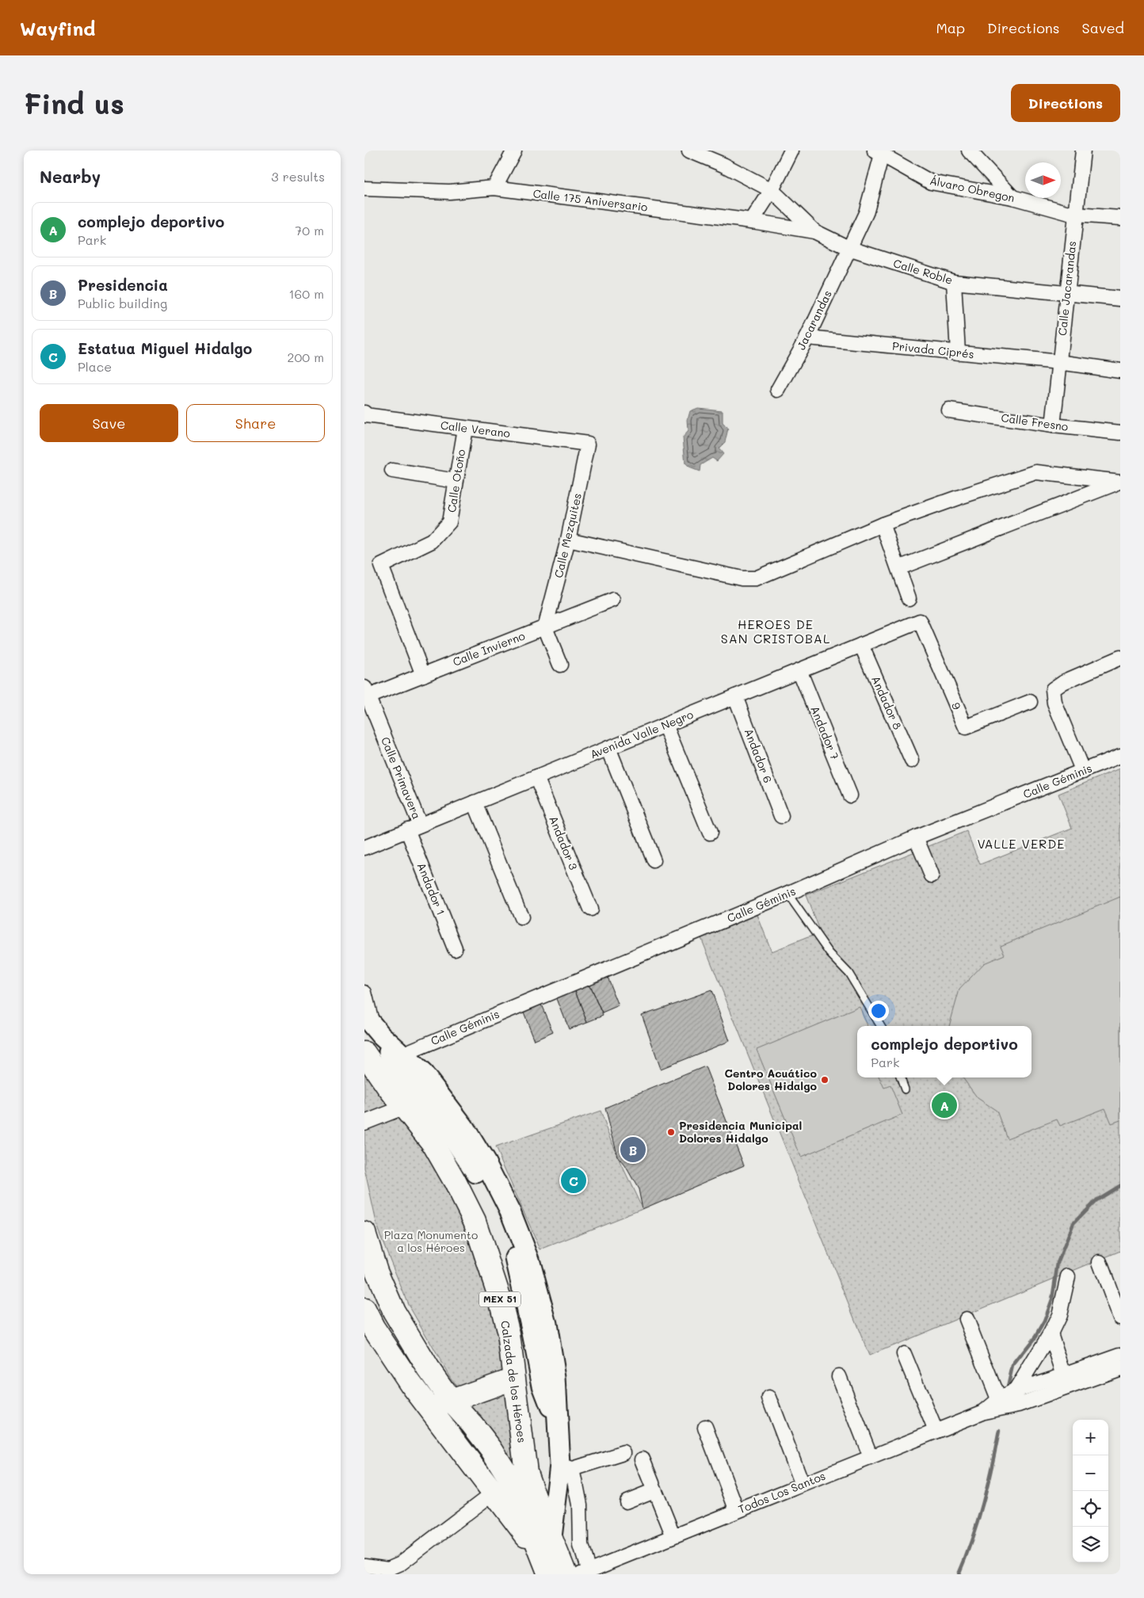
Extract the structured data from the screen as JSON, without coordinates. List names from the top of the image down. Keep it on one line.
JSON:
{"streets":{"main road":["MEX 51","Calzada de los Héroes"],"street":["Álvaro Obregon","Calle 175 Aniversario","Calle Roble","Calle Jacarandas","Jacarandas","Privada Ciprés","Calle Fresno","Calle Verano","Calle Otoño","Calle Mezquites","Calle Invierno","Andador 8","9","Andador 7","Avenida Valle Negro","Andador 6","Calle Primavera","Calle Géminis","Andador 3","Andador 1","Todos Los Santos"]},"crossings":[["Álvaro Obregon","Calle Jacarandas"],["Álvaro Obregon","Jacarandas"],["Calle 175 Aniversario","Calle Roble"],["Calle Roble","Calle Jacarandas"],["Calle Roble","Jacarandas"],["Calle Jacarandas","Privada Ciprés"],["Calle Jacarandas","Calle Fresno"],["Jacarandas","Privada Ciprés"],["Calle Verano","Calle Otoño"],["Calle Verano","Calle Mezquites"],["Calle Otoño","Calle Invierno"],["Calle Mezquites","Calle Invierno"],["Calle Invierno","Calle Primavera"],["Andador 8","Avenida Valle Negro"],["9","Avenida Valle Negro"],["Andador 7","Avenida Valle Negro"],["Avenida Valle Negro","Andador 6"],["Avenida Valle Negro","Calle Primavera"],["Avenida Valle Negro","Andador 3"],["Avenida Valle Negro","Andador 1"],["Calle Primavera","Andador 1"],["Calle Géminis","Calzada de los Héroes"]],"districts":["HEROES DE SAN CRISTOBAL","VALLE VERDE"],"parks":["Plaza Monumento a los Héroes"],"places":["Centro Acuático Dolores Hidalgo","Presidencia Municipal Dolores Hidalgo"],"north":"right","page":{"header":"Wayfind","nav":["Map","Directions","Saved"],"buttons":["Directions",["Save","Share"]],"title":"Find us","heading":["Nearby","3 results"],"list":[{"mark":"A","name":"complejo deportivo","note":"Park","value":"70 m"},{"mark":"B","name":"Presidencia","note":"Public building","value":"160 m"},{"mark":"C","name":"Estatua Miguel Hidalgo","note":"Place","value":"200 m"}],"popup":["complejo deportivo","Park"],"pins":["A","B","C"],"map_buttons":["+","−"]}}
